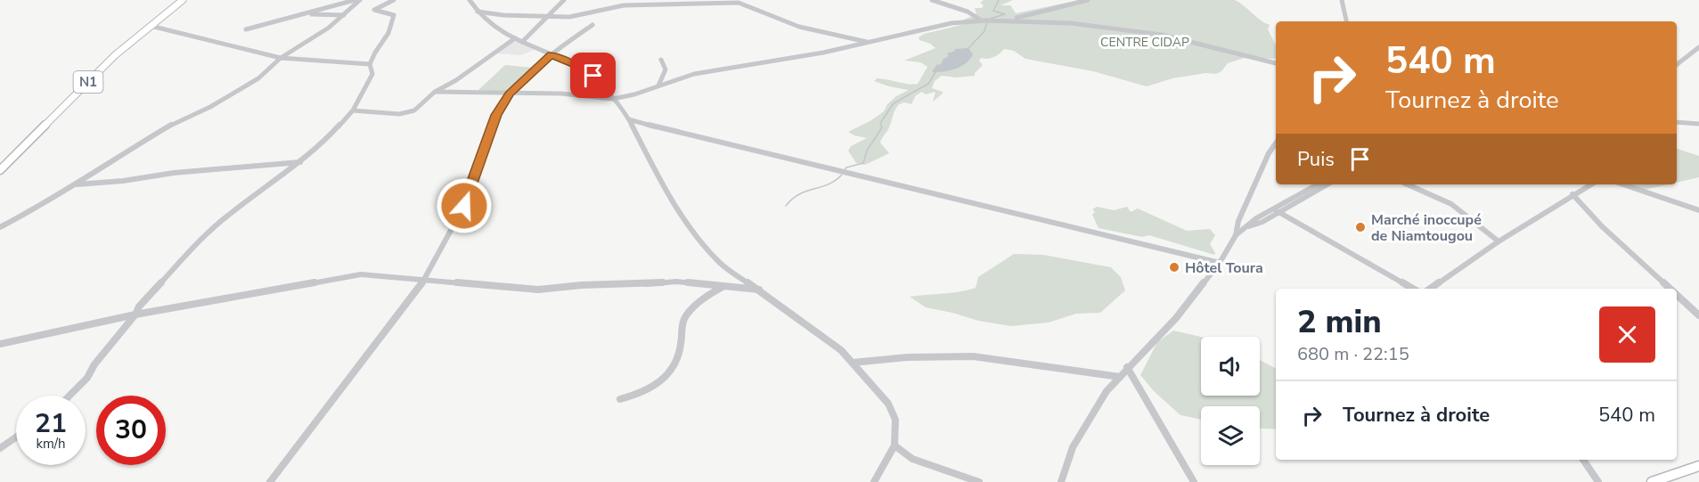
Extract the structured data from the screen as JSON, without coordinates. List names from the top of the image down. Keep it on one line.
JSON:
{"streets":{"highway":["N1"]},"parks":["CENTRE CIDAP"],"places":["Marché inoccupé de Niamtougou","Hôtel Toura"],"page":{"turn":["540 m","Tournez à droite"],"then":"Puis","heading":["2 min","680 m · 22:15"],"list":[{"name":"Tournez à droite","value":"540 m"}],"speed":"21 km/h","limit":"30"}}
